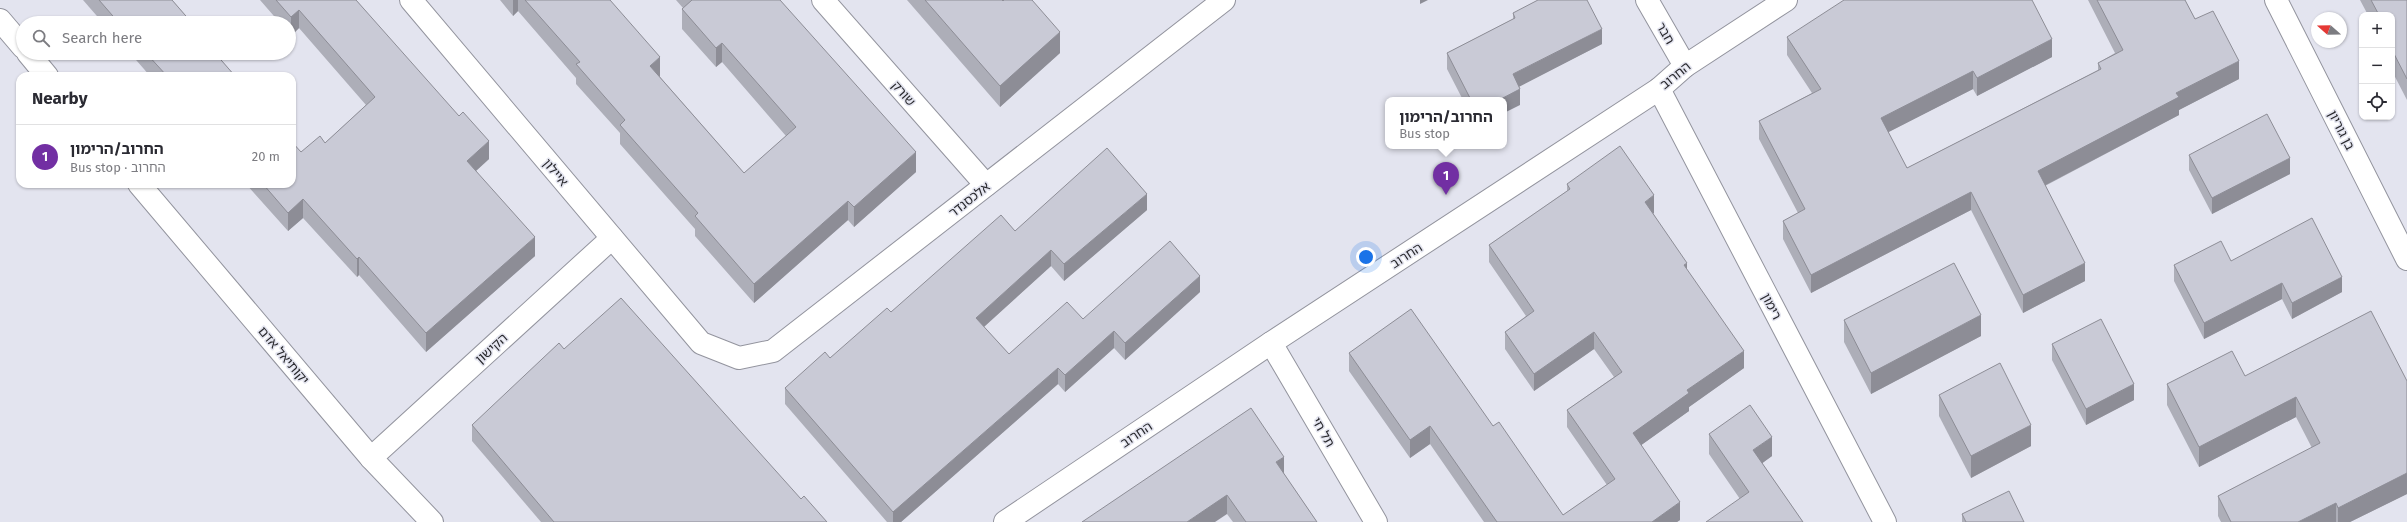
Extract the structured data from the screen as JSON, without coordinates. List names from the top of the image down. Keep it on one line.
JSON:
{"streets":{"street":["חבר","החרוב","שורק","בן גוריון","איילון","אלכסנדר","רימון","הקישון","יקותיאל אדם","תל חי"]},"crossings":[["חבר","החרוב"],["החרוב","רימון"],["החרוב","תל חי"],["שורק","אלכסנדר"],["איילון","אלכסנדר"],["איילון","הקישון"],["הקישון","יקותיאל אדם"]],"north":"left","page":{"map_buttons":["+","−"],"search":"Search here","heading":"Nearby","popup":["החרוב/הרימון","Bus stop"],"list":[{"mark":"1","name":"החרוב/הרימון","note":"Bus stop · החרוב","value":"20 m"}],"pins":"1"}}
